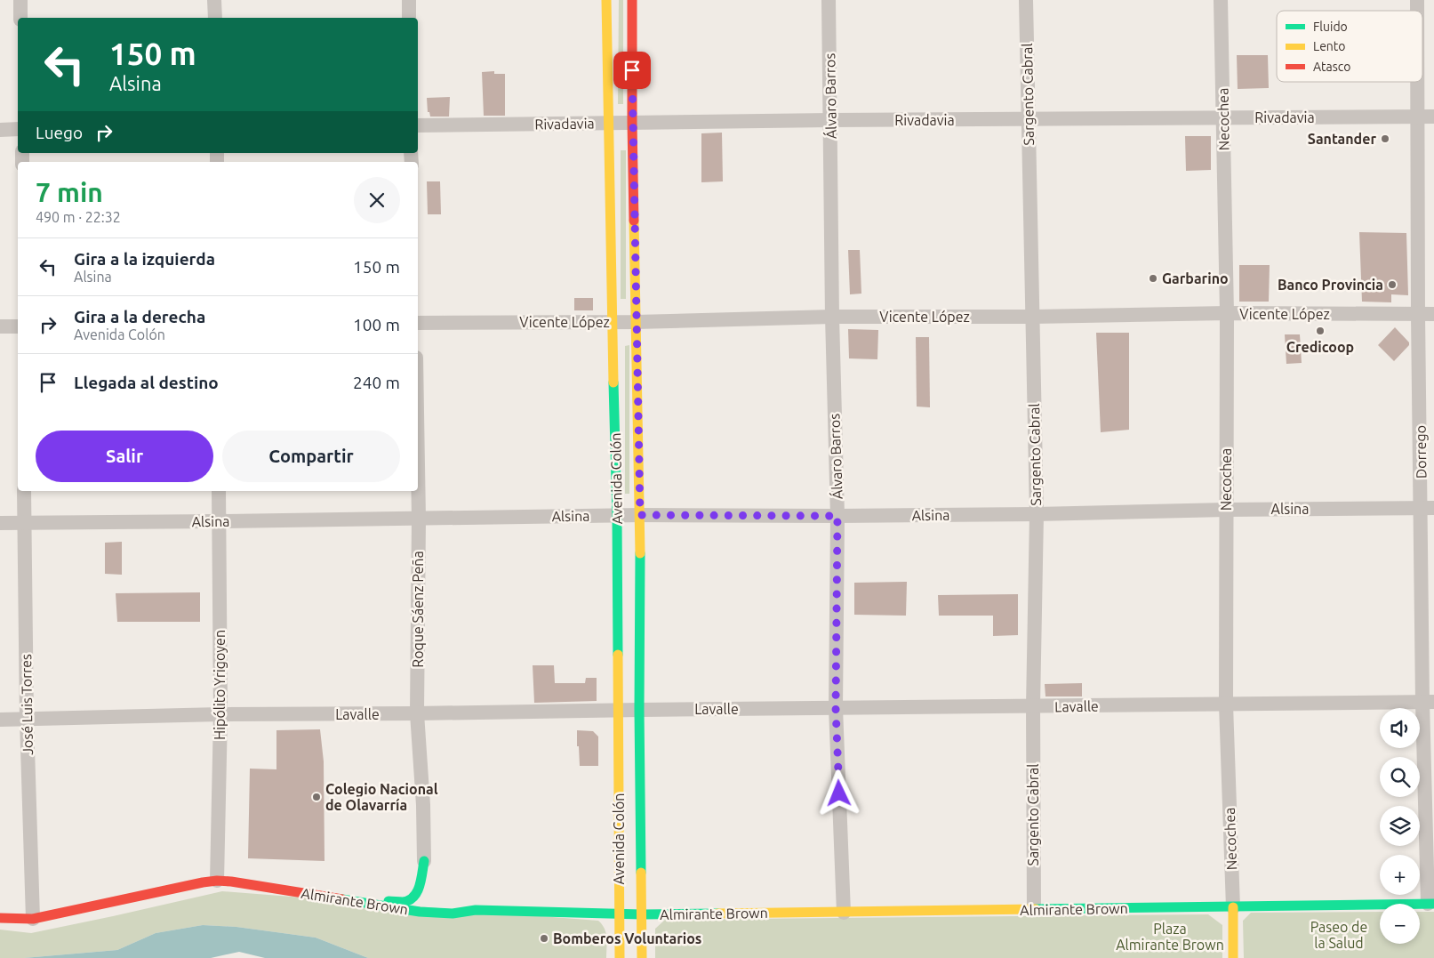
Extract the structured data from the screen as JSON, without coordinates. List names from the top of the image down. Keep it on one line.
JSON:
{"streets":{"main road":["Necochea","Avenida Colón","Almirante Brown"],"street":["Sargento Cabral","Álvaro Barros","Rivadavia","Vicente López","Dorrego","Alsina","Roque Sáenz Peña","Hipólito Yrigoyen","José Luis Torres","Lavalle"]},"crossings":[["Sargento Cabral","Rivadavia"],["Sargento Cabral","Vicente López"],["Sargento Cabral","Alsina"],["Sargento Cabral","Lavalle"],["Sargento Cabral","Almirante Brown"],["Álvaro Barros","Rivadavia"],["Álvaro Barros","Vicente López"],["Álvaro Barros","Alsina"],["Álvaro Barros","Lavalle"],["Álvaro Barros","Almirante Brown"],["Rivadavia","Necochea"],["Rivadavia","Dorrego"],["Rivadavia","Avenida Colón"],["Necochea","Vicente López"],["Necochea","Alsina"],["Necochea","Lavalle"],["Necochea","Almirante Brown"],["Vicente López","Dorrego"],["Vicente López","Avenida Colón"],["Dorrego","Alsina"],["Dorrego","Lavalle"],["Dorrego","Almirante Brown"],["Avenida Colón","Alsina"],["Avenida Colón","Lavalle"],["Avenida Colón","Almirante Brown"],["Alsina","Roque Sáenz Peña"],["Alsina","Hipólito Yrigoyen"],["Alsina","José Luis Torres"],["Roque Sáenz Peña","Lavalle"],["Hipólito Yrigoyen","Lavalle"],["Hipólito Yrigoyen","Almirante Brown"],["José Luis Torres","Lavalle"],["José Luis Torres","Almirante Brown"]],"parks":["Paseo de la Salud","Plaza Almirante Brown"],"places":["Santander","Garbarino","Banco Provincia","Credicoop","Colegio Nacional de Olavarría","Bomberos Voluntarios"],"legend":["Fluido","Lento","Atasco"],"page":{"turn":["150 m","Alsina"],"then":"Luego","heading":["7 min","490 m · 22:32"],"list":[{"name":"Gira a la izquierda","note":"Alsina","value":"150 m"},{"name":"Gira a la derecha","note":"Avenida Colón","value":"100 m"},{"name":"Llegada al destino","value":"240 m"}],"buttons":["Salir","Compartir"],"map_buttons":["+","−"]}}
